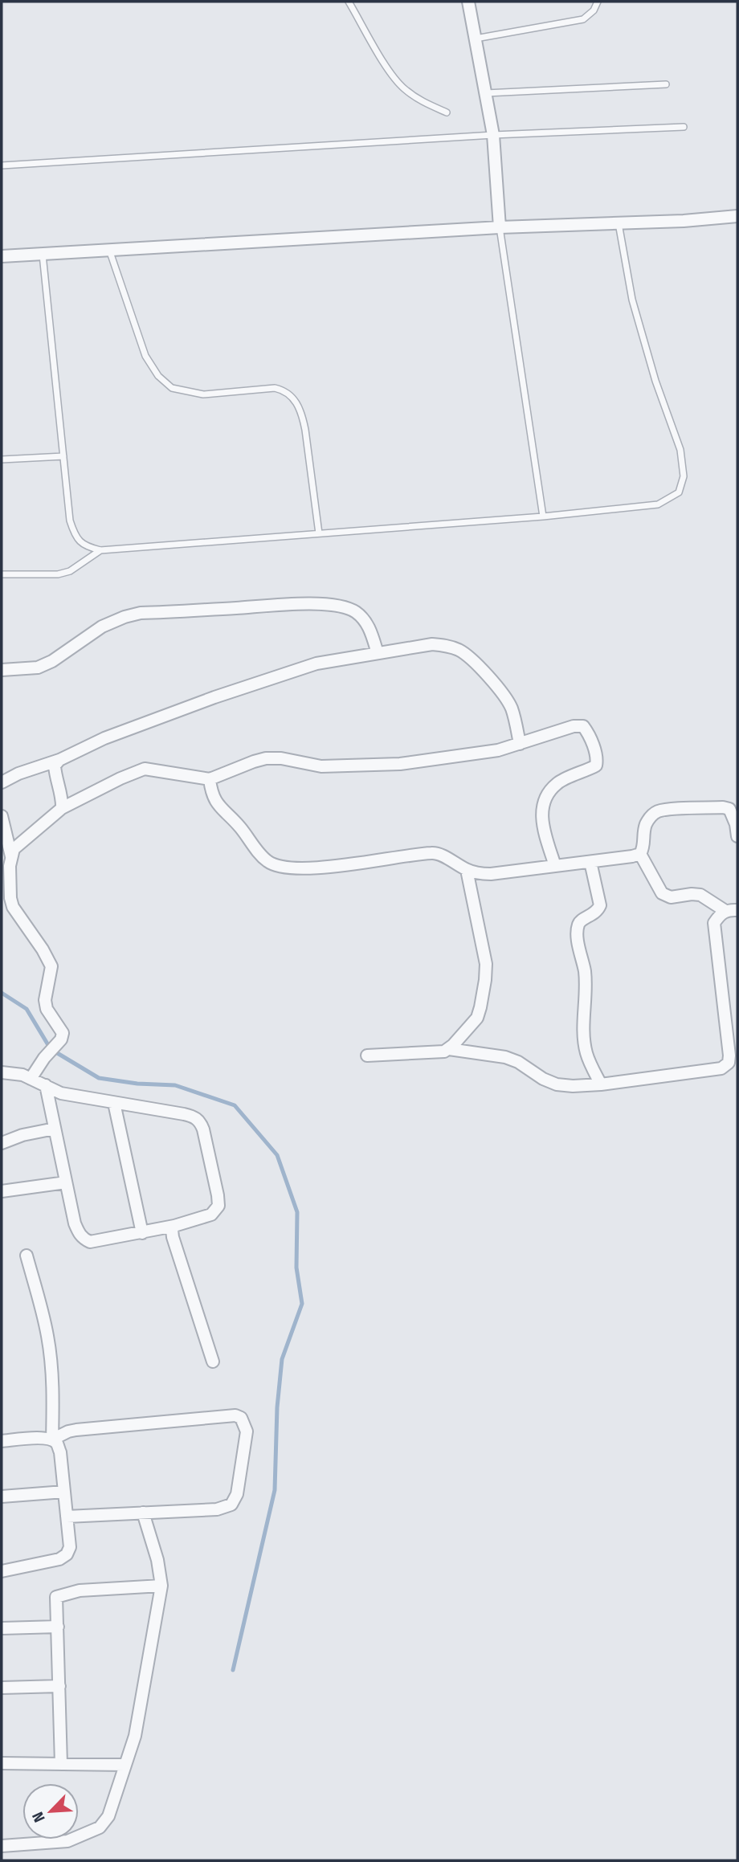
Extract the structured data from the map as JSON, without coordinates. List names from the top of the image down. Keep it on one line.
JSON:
{"north":"bottom left"}
